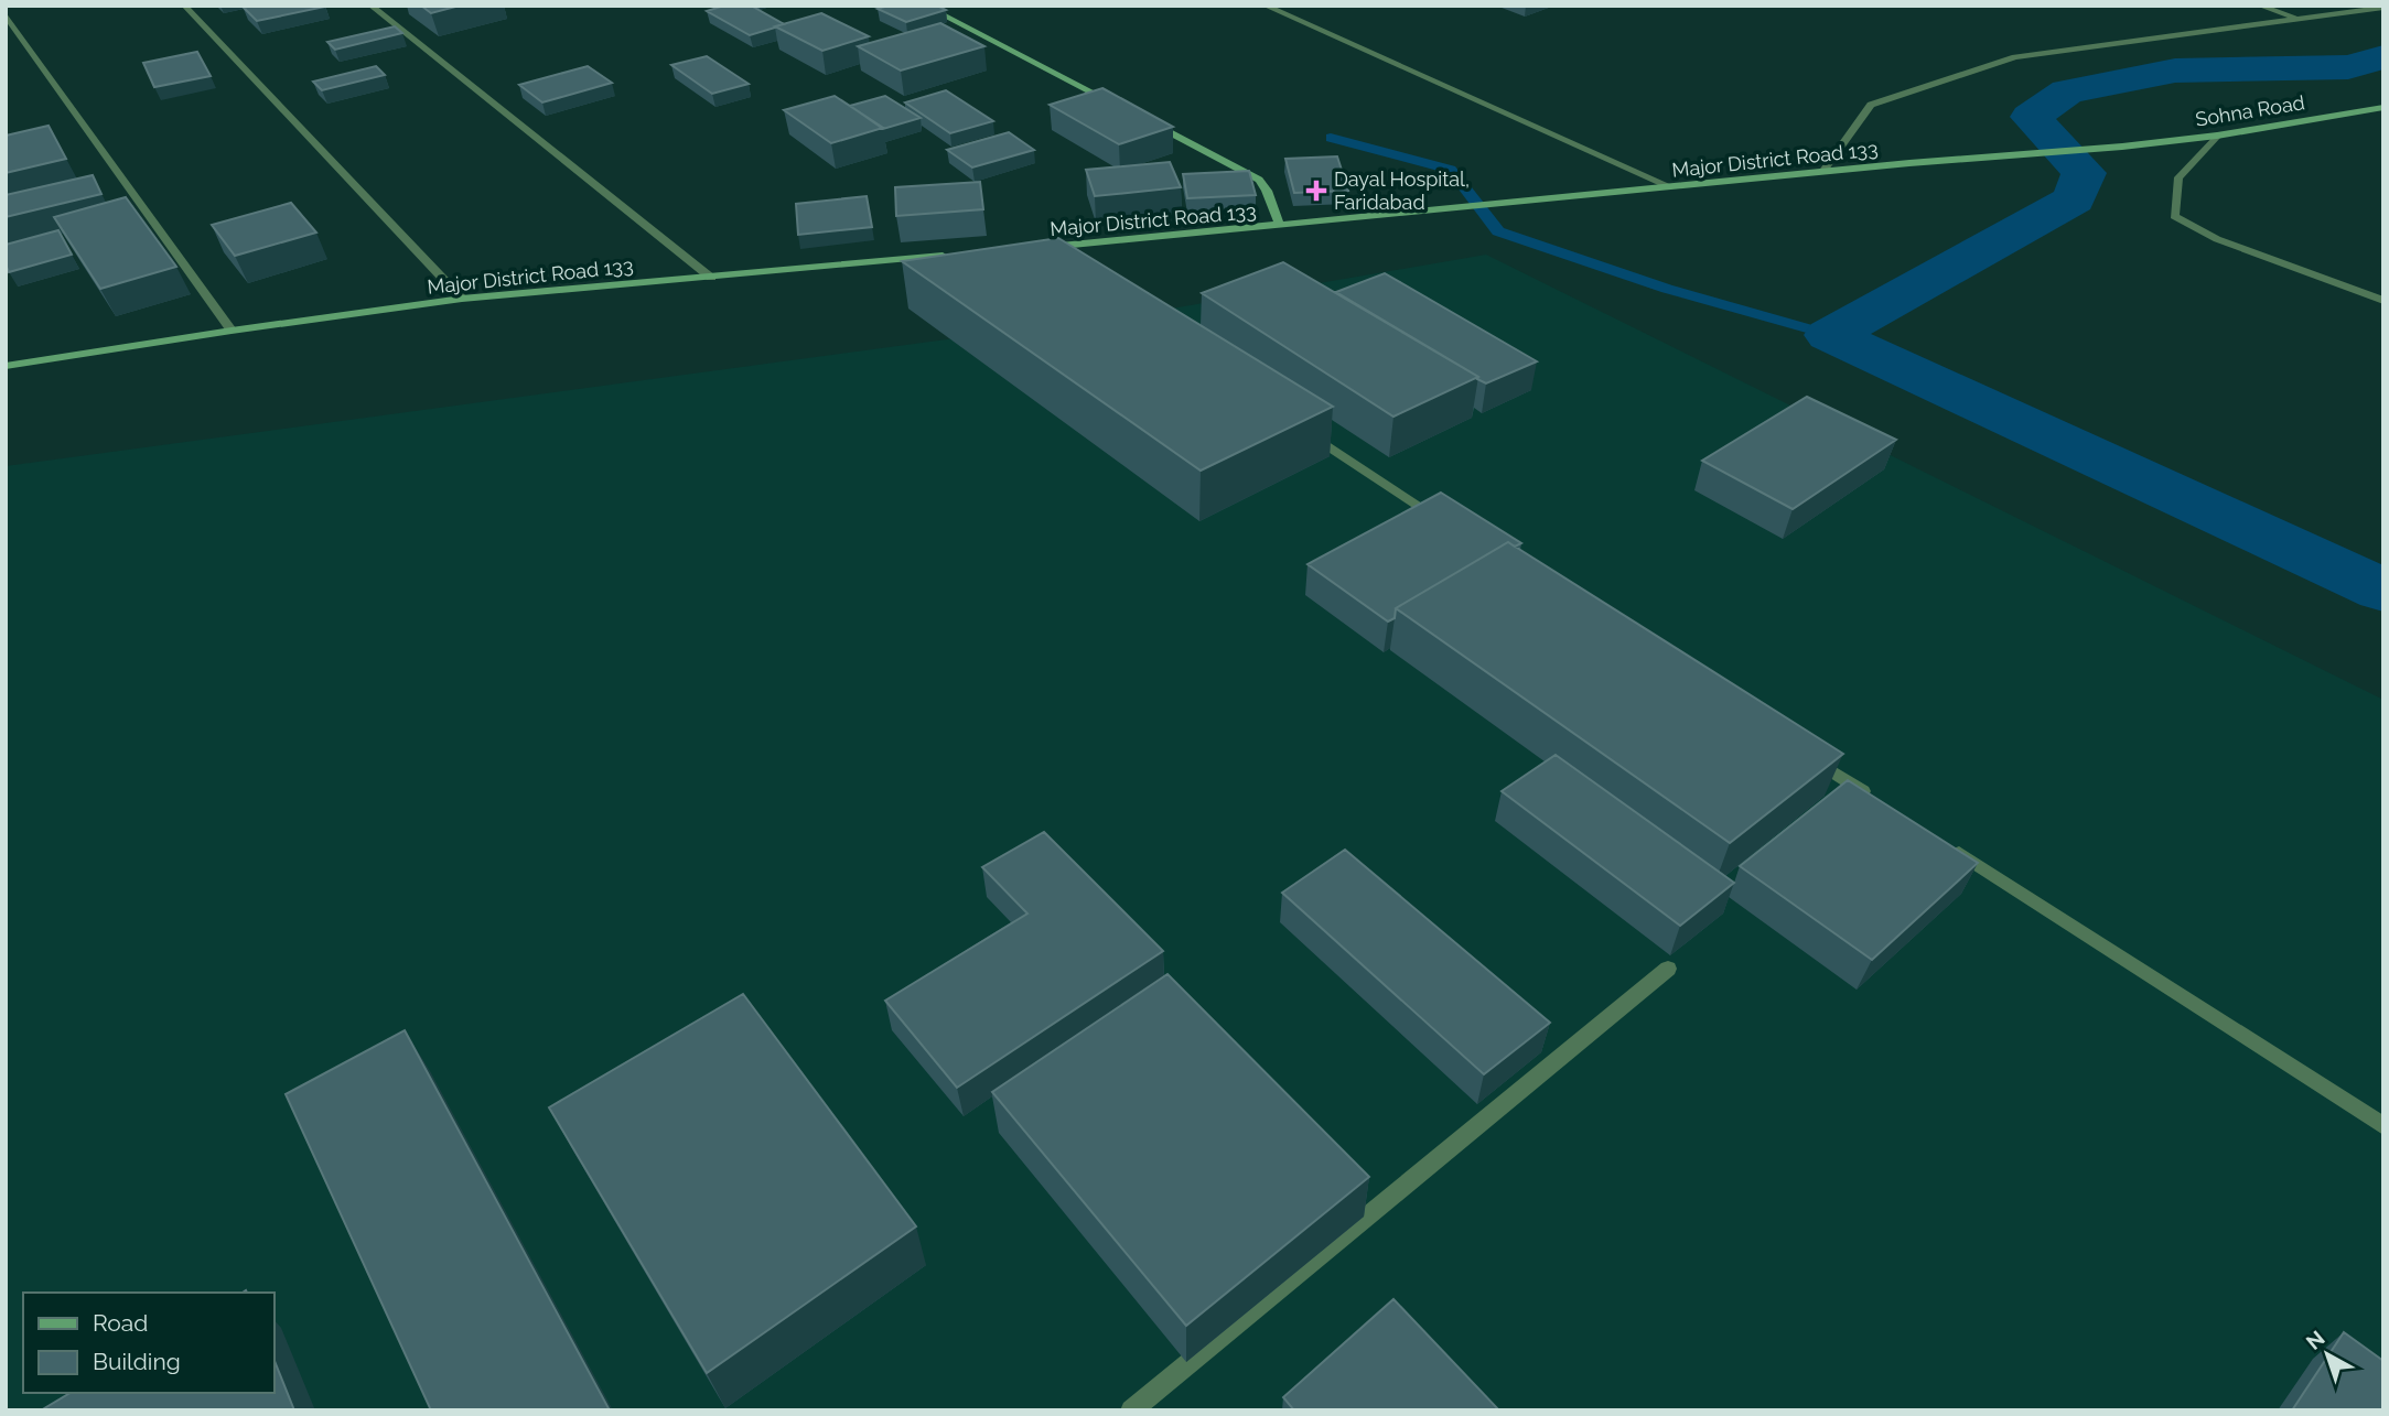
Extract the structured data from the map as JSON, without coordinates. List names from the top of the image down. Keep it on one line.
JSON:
{"streets":{"main road":["Sohna Road","Major District Road 133"]},"crossings":[["Sohna Road","Major District Road 133"]],"places":{"health":["Dayal Hospital, Faridabad"]},"legend":["Road","Building"],"north":"top left"}
